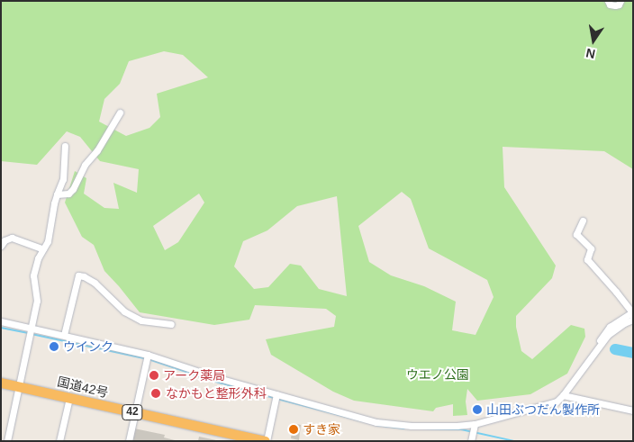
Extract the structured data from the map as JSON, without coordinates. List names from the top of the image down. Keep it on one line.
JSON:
{"streets":{"highway":["国道42号","42"]},"parks":["ウエノ公園"],"places":["ウインク","アーク薬局","なかもと整形外科","山田ぶつだん製作所","すき家"],"north":"bottom"}
